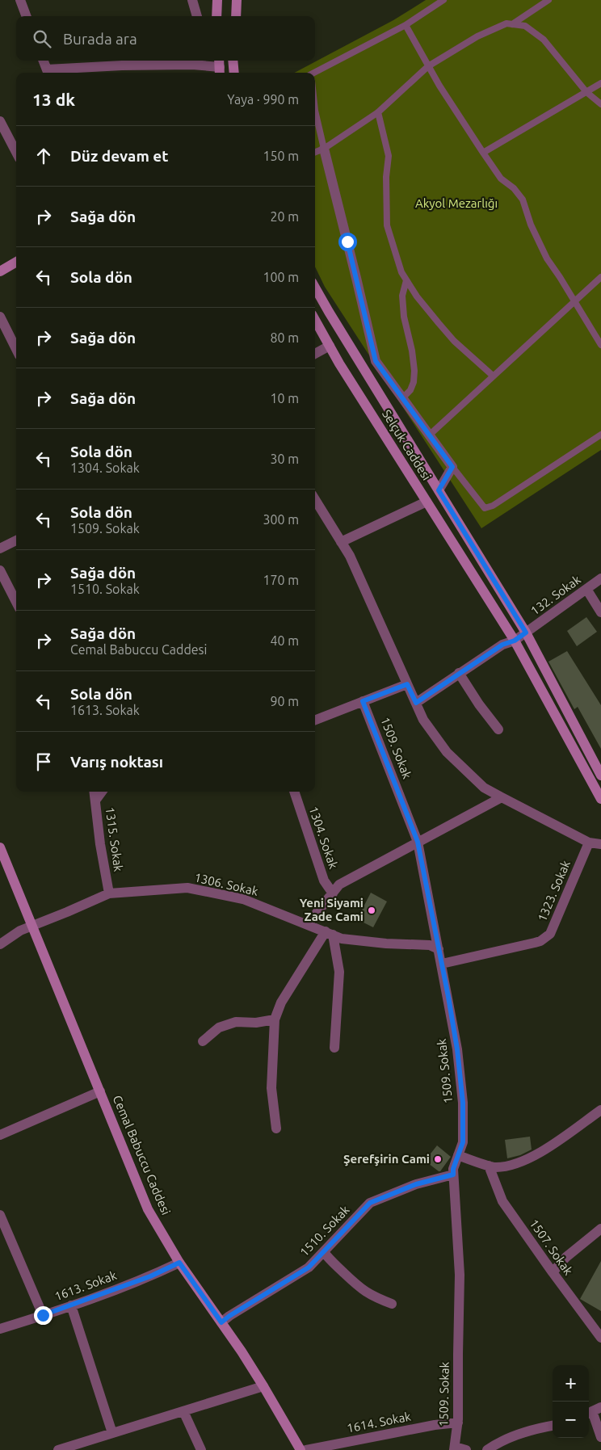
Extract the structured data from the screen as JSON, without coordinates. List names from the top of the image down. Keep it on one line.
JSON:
{"streets":{"main road":["Selçuk Caddesi","Cemal Babuccu Caddesi"],"street":["132. Sokak","1509. Sokak","1304. Sokak","1315. Sokak","1306. Sokak","1323. Sokak","1510. Sokak","1507. Sokak","1613. Sokak","1614. Sokak"]},"crossings":[["Selçuk Caddesi","132. Sokak"],["1509. Sokak","1306. Sokak"],["1509. Sokak","1323. Sokak"],["1509. Sokak","1510. Sokak"],["1509. Sokak","1614. Sokak"],["1315. Sokak","1306. Sokak"],["1306. Sokak","Cemal Babuccu Caddesi"],["Cemal Babuccu Caddesi","1510. Sokak"],["Cemal Babuccu Caddesi","1613. Sokak"]],"parks":["Akyol Mezarlığı"],"places":["Yeni Siyami Zade Cami","Şerefşirin Cami"],"page":{"search":"Burada ara","heading":["13 dk","Yaya · 990 m"],"list":[["Düz devam et","150 m"],["Sağa dön","20 m"],["Sola dön","100 m"],["Sağa dön","80 m"],["Sağa dön","10 m"],["Sola dön","1304. Sokak","30 m"],["Sola dön","1509. Sokak","300 m"],["Sağa dön","1510. Sokak","170 m"],["Sağa dön","Cemal Babuccu Caddesi","40 m"],["Sola dön","1613. Sokak","90 m"],"Varış noktası"],"map_buttons":["+","−"]}}
